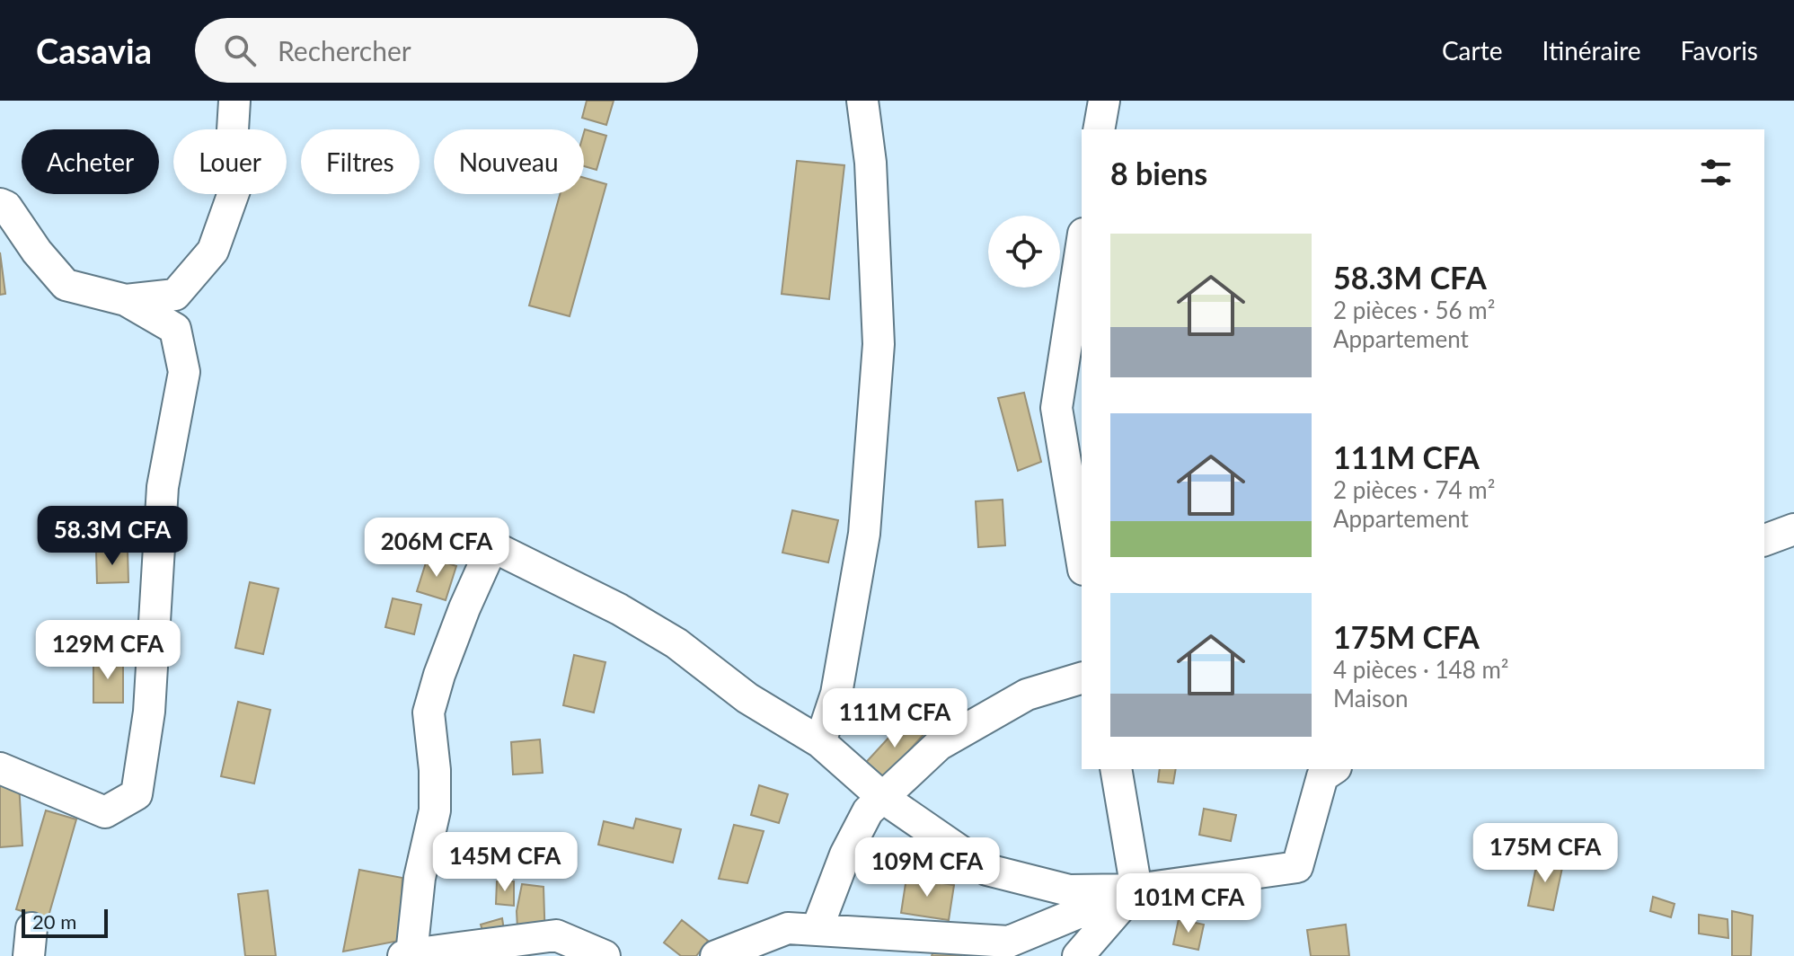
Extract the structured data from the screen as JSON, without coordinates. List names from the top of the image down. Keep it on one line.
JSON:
{"scale_bar":"20 m","page":{"header":"Casavia","search":"Rechercher","nav":["Carte","Itinéraire","Favoris"],"chip":["Acheter","Louer","Filtres","Nouveau"],"heading":"8 biens","list":[{"name":"58.3M CFA","note":"2 pièces · 56 m² · Appartement"},{"name":"111M CFA","note":"2 pièces · 74 m² · Appartement"},{"name":"175M CFA","note":"4 pièces · 148 m² · Maison"}],"price":["58.3M CFA","206M CFA","129M CFA","111M CFA","175M CFA","145M CFA","109M CFA","101M CFA"],"scale":"20 m"}}
